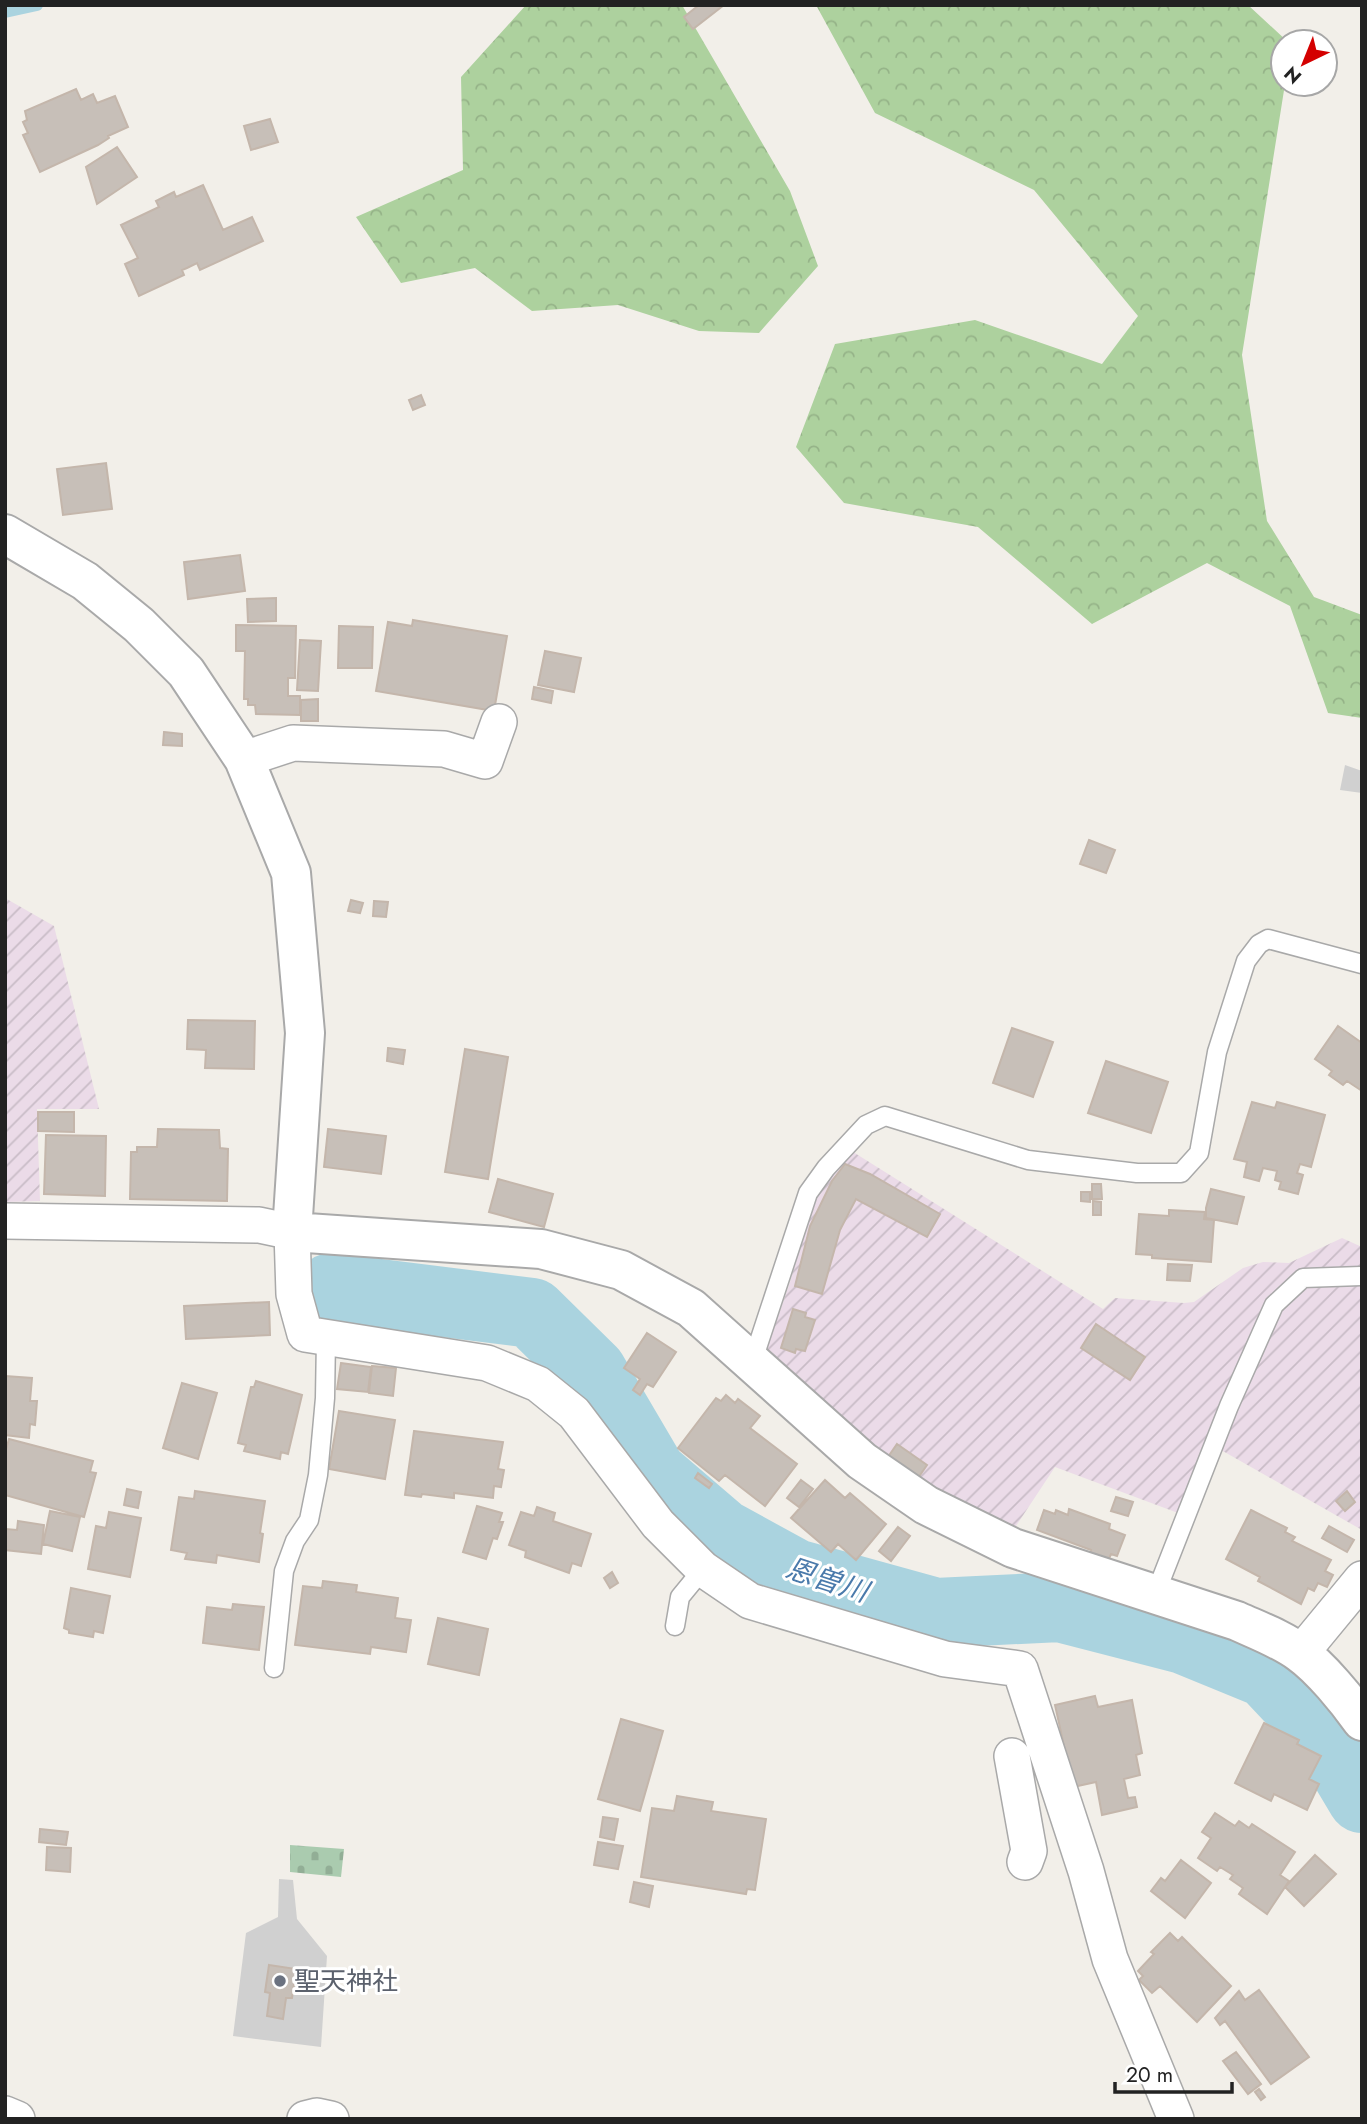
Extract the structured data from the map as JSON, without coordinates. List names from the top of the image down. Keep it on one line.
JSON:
{"water":["恩曽川"],"places":["聖天神社"],"scale_bar":"20 m","north":"bottom left"}
